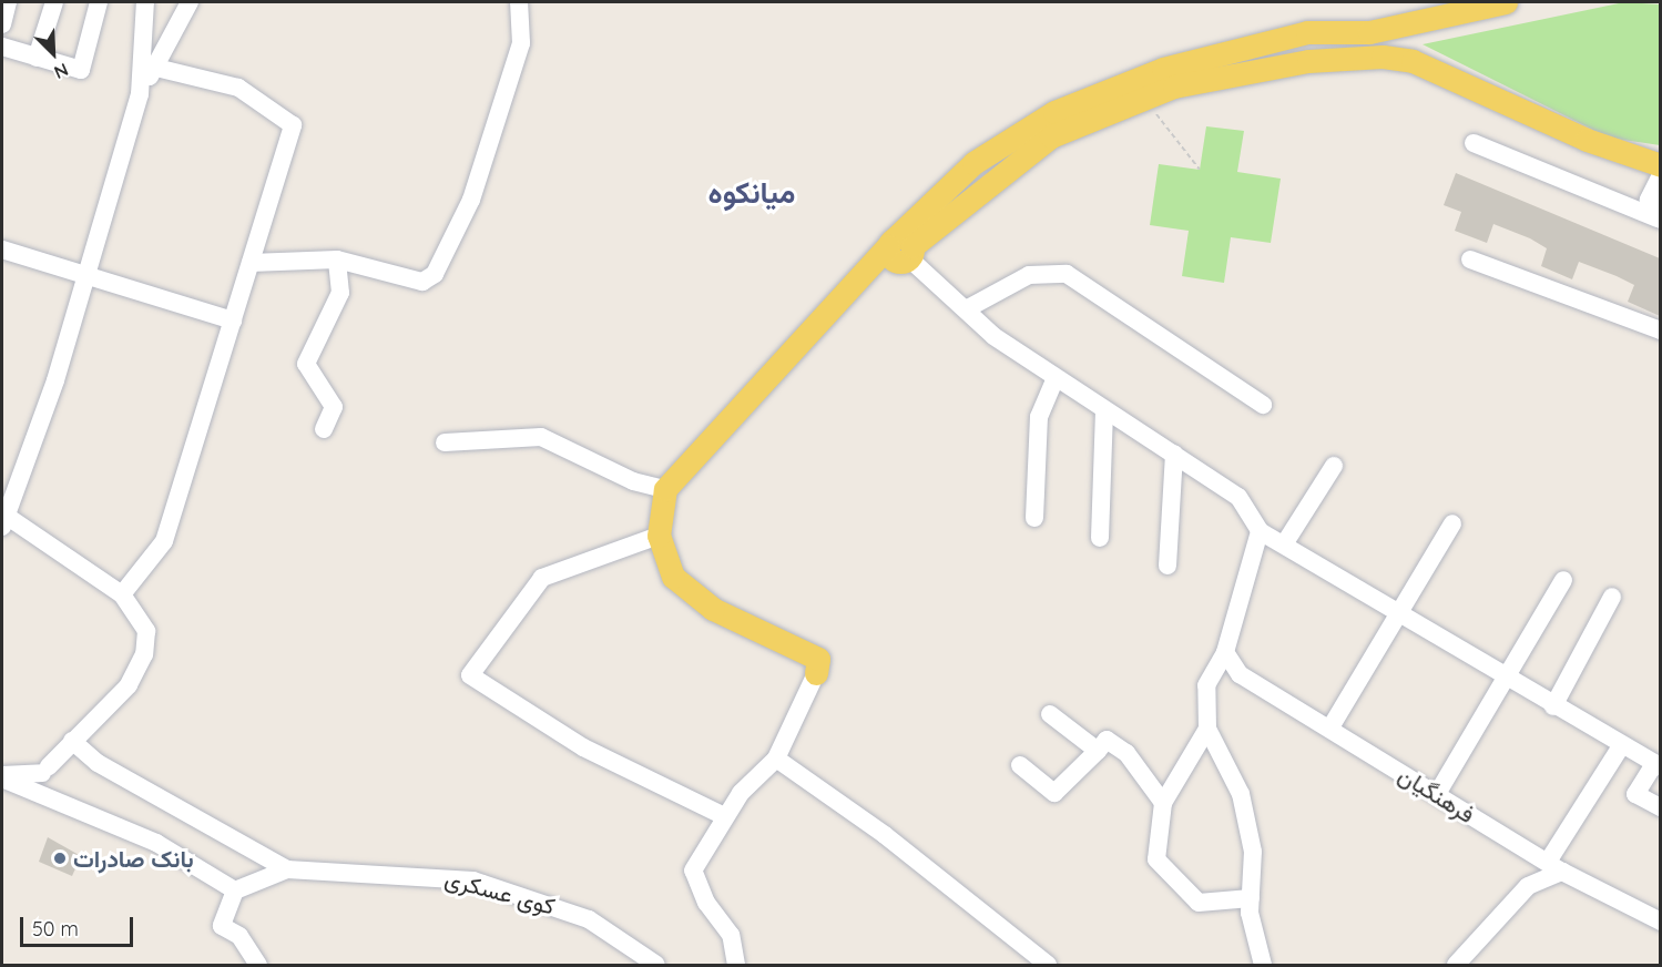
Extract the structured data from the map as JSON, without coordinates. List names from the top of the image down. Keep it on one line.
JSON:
{"streets":{"street":["فرهنگیان","کوی عسکری"]},"districts":["میانکوه"],"places":["بانک صادرات"],"scale_bar":"50 m","north":"bottom right"}
